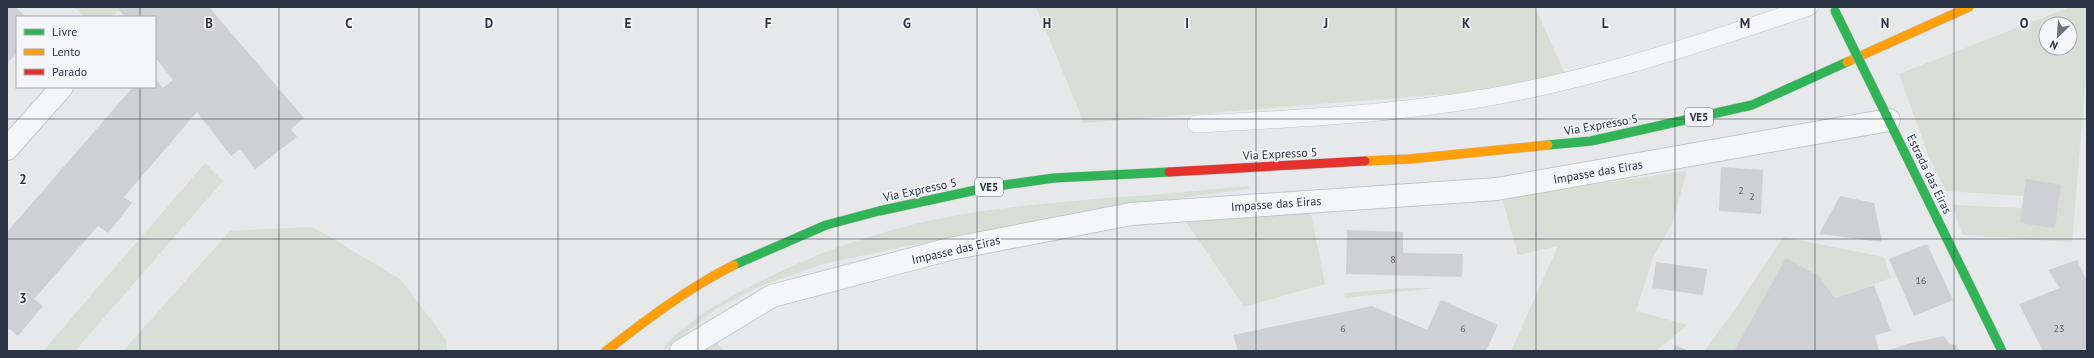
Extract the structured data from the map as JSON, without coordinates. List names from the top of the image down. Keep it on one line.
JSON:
{"streets":{"main road":["VE5","Via Expresso 5","Estrada das Eiras"],"street":["Impasse das Eiras"]},"crossings":[["Impasse das Eiras","Estrada das Eiras"]],"house_numbers":["2","2","8","16","6","6","23"],"legend":["Livre","Lento","Parado"],"north":"bottom left","grid":{"columns":["B","C","D","E","F","G","H","I","J","K","L","M","N","O"],"rows":["2","3"]}}
